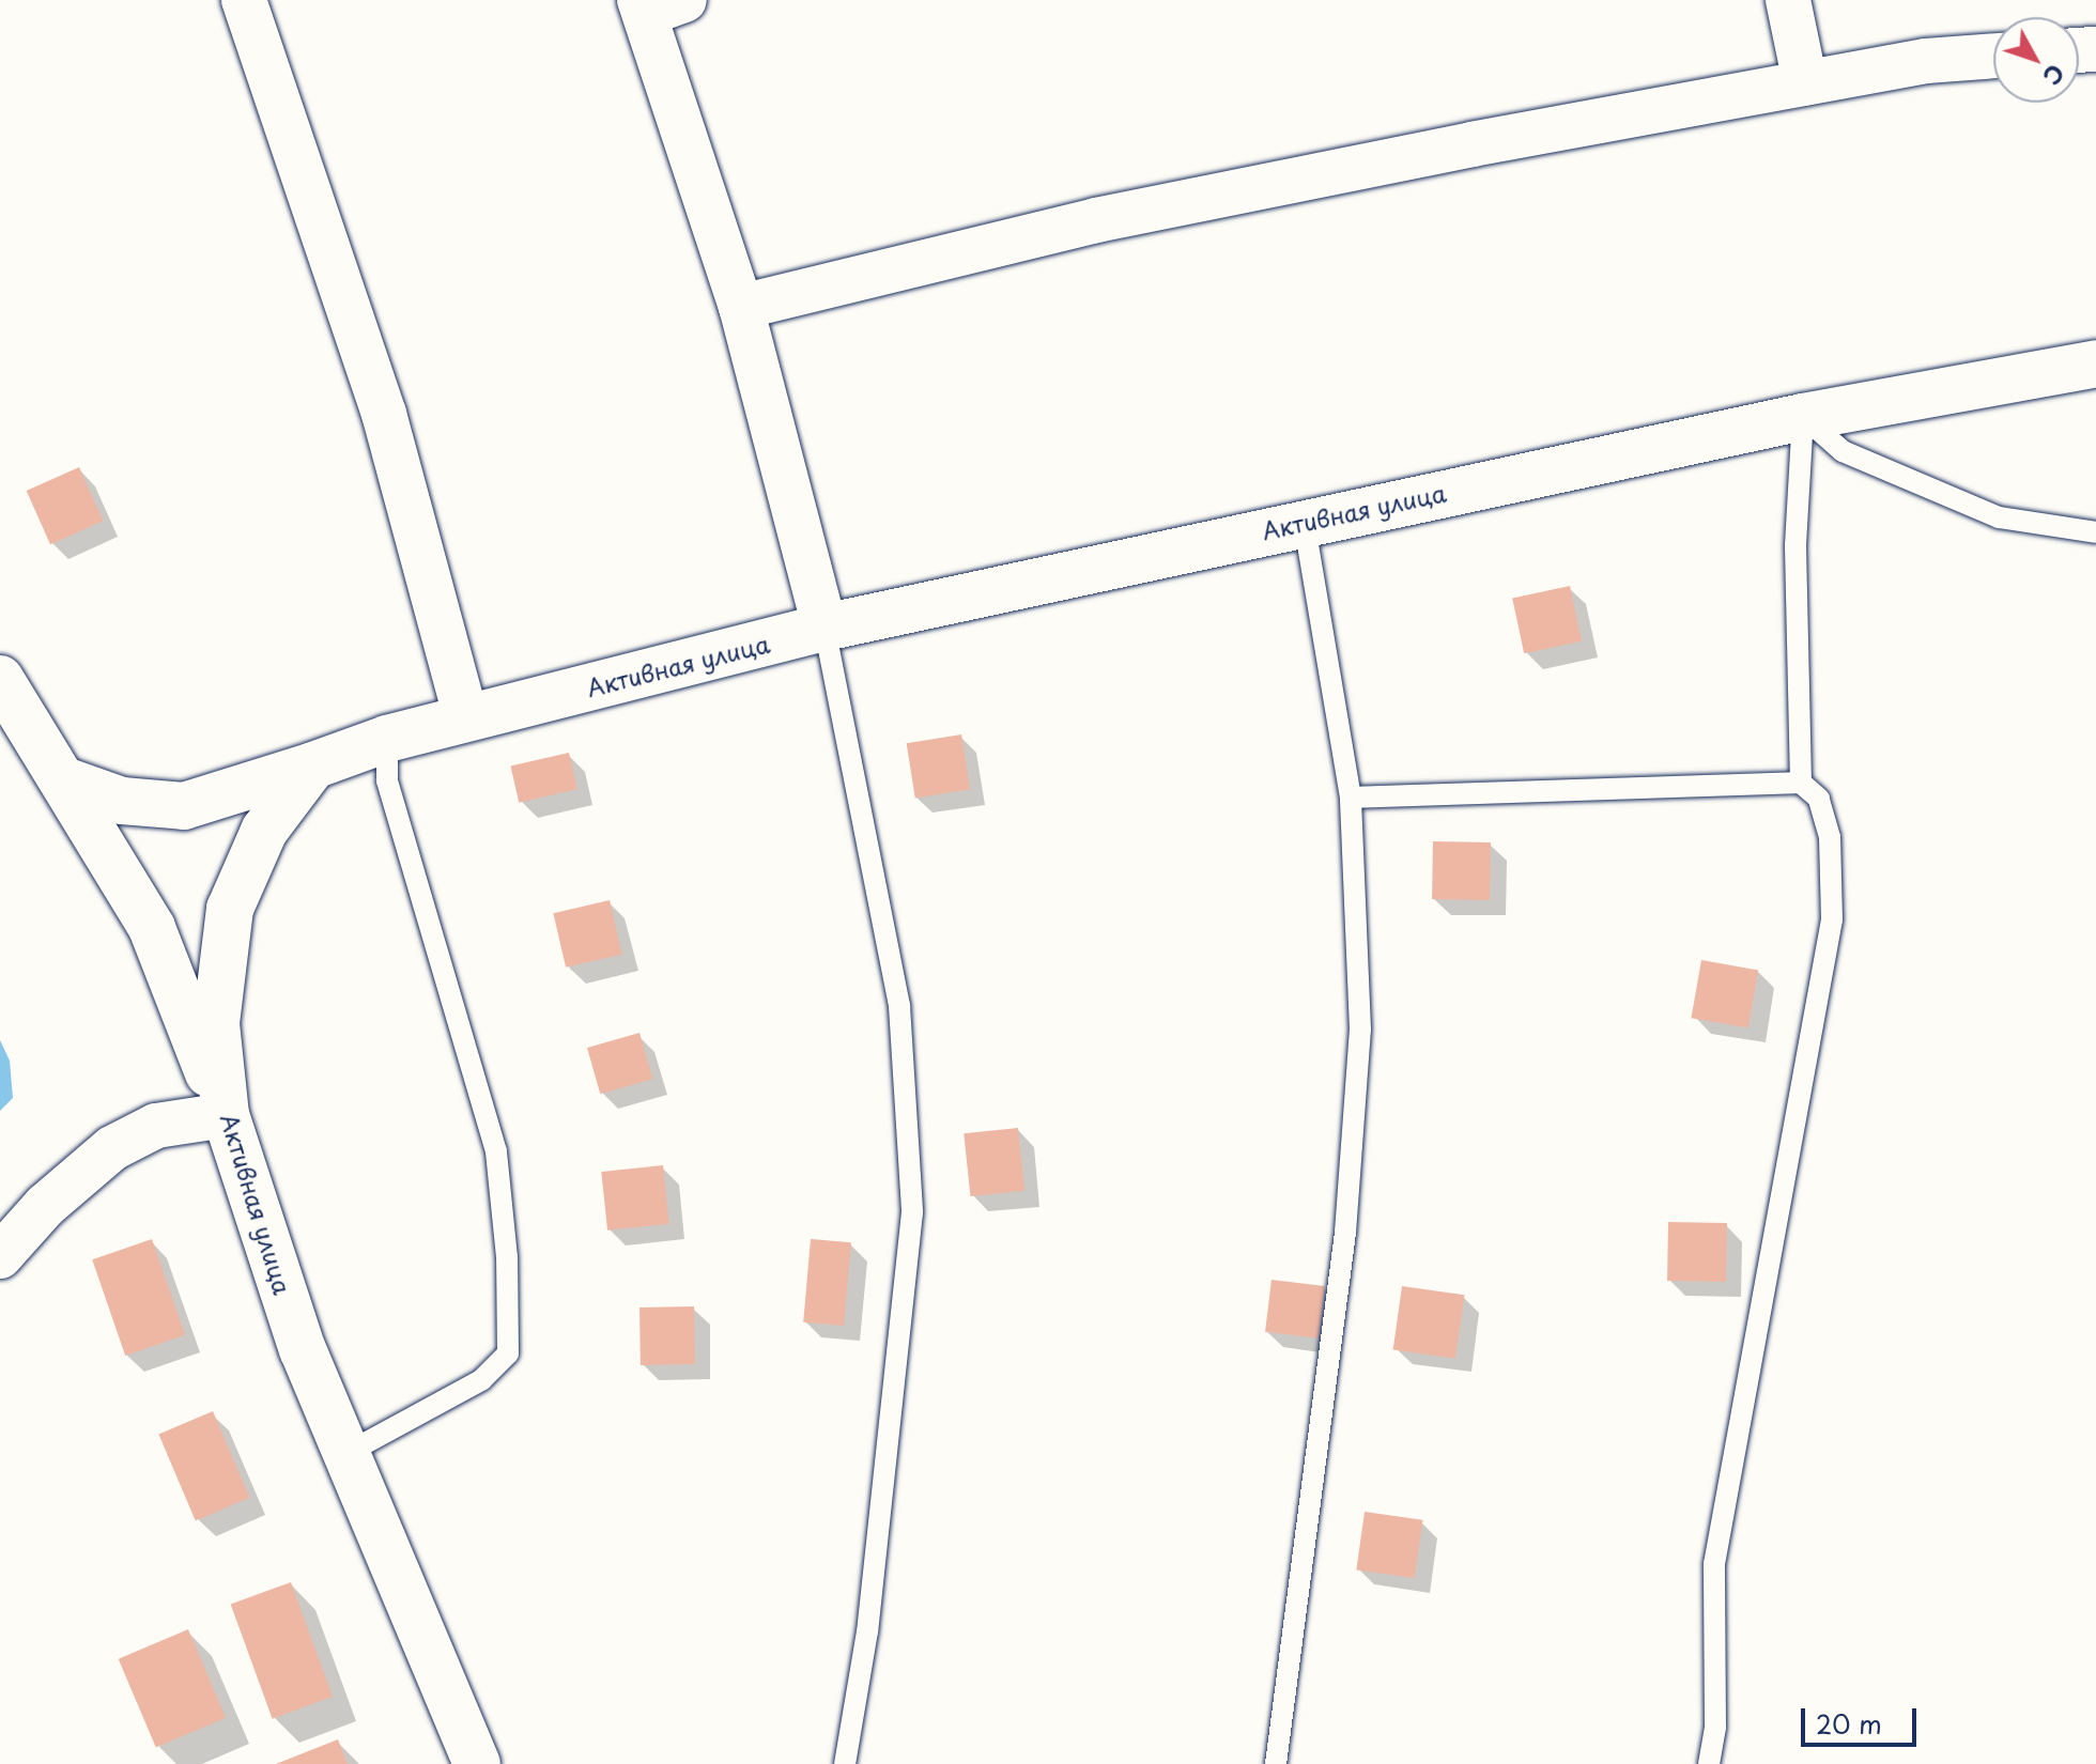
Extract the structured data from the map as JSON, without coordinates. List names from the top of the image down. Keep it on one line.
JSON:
{"streets":{"main road":["Активная улица"]},"scale_bar":"20 m","north":"bottom right"}
